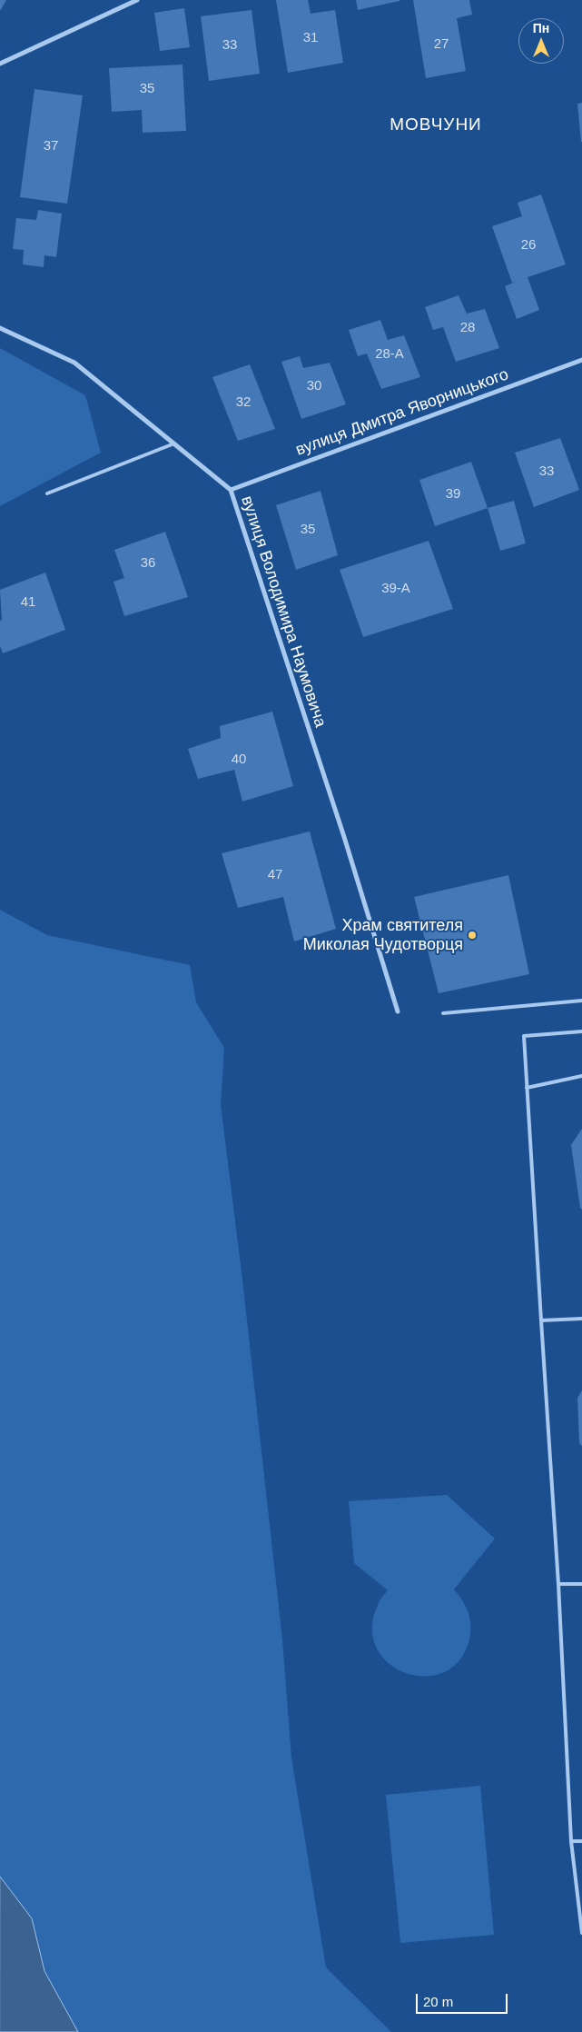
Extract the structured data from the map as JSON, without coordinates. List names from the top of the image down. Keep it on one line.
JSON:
{"streets":{"street":["вулиця Дмитра Яворницького","вулиця Володимира Наумовича"]},"crossings":[["вулиця Дмитра Яворницького","вулиця Володимира Наумовича"]],"districts":["МОВЧУНИ"],"places":["Храм святителя Миколая Чудотворця"],"house_numbers":["31","27","33","35","37","26","28","28-А","30","32","33","39","35","36","39-А","41","40","47"],"scale_bar":"20 m","north":"top"}
